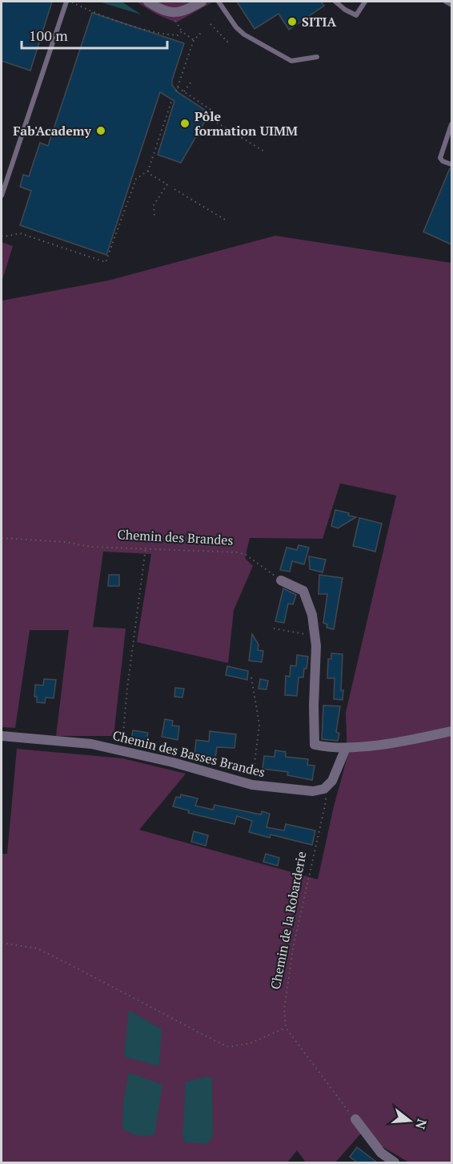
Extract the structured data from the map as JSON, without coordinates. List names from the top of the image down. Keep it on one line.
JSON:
{"streets":{"street":["Chemin des Basses Brandes"],"path":["Chemin des Brandes","Chemin de la Robarderie"]},"crossings":[["Chemin des Basses Brandes","Chemin de la Robarderie"]],"places":["SITIA","Pôle formation UIMM","Fab'Academy"],"scale_bar":"100 m","north":"right"}
